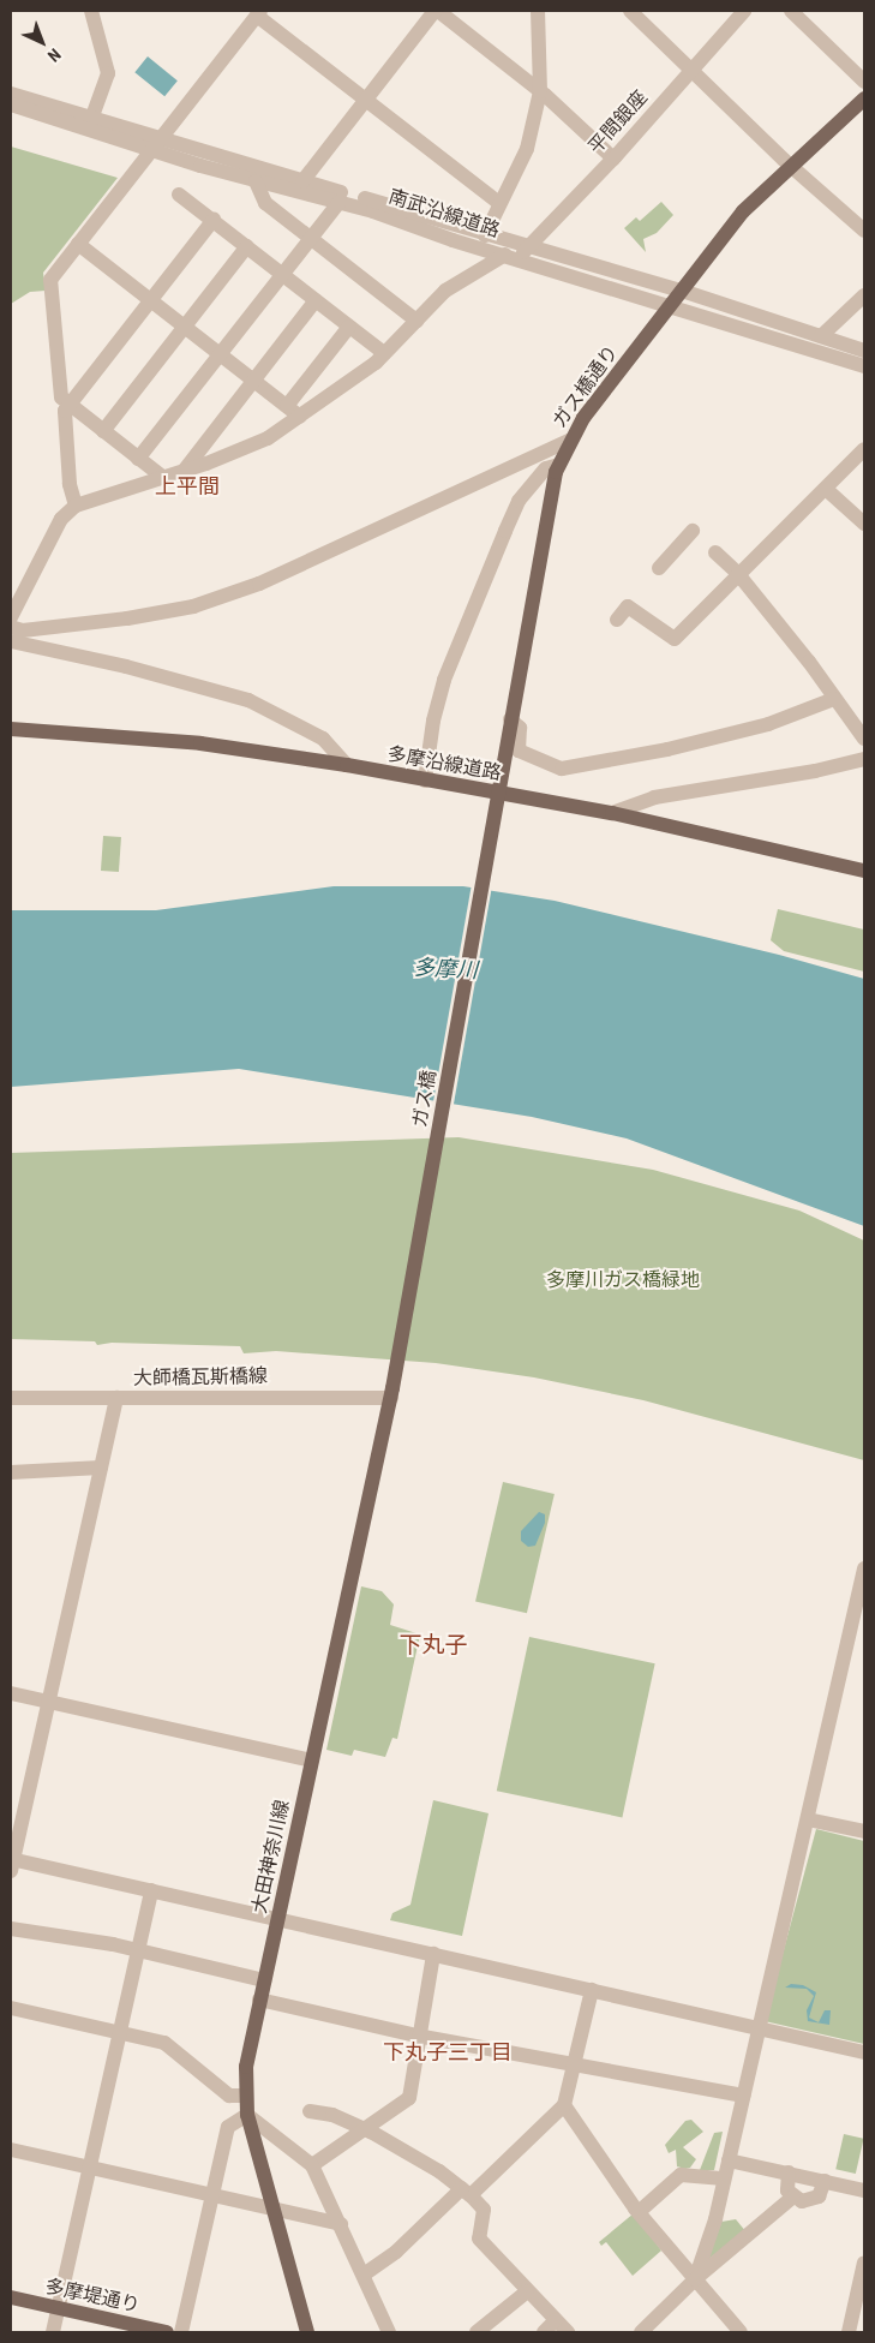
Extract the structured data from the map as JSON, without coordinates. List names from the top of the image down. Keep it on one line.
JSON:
{"streets":{"main road":["ガス橋通り","多摩沿線道路","ガス橋","大田神奈川線","多摩堤通り"],"street":["平間銀座","南武沿線道路","大師橋瓦斯橋線"]},"crossings":[["平間銀座","南武沿線道路"],["南武沿線道路","ガス橋通り"],["ガス橋通り","多摩沿線道路"],["ガス橋通り","ガス橋"],["ガス橋","大師橋瓦斯橋線"],["ガス橋","大田神奈川線"],["大師橋瓦斯橋線","大田神奈川線"]],"districts":["上平間","下丸子","下丸子三丁目"],"water":["多摩川"],"parks":["多摩川ガス橋緑地"],"north":"bottom right"}
